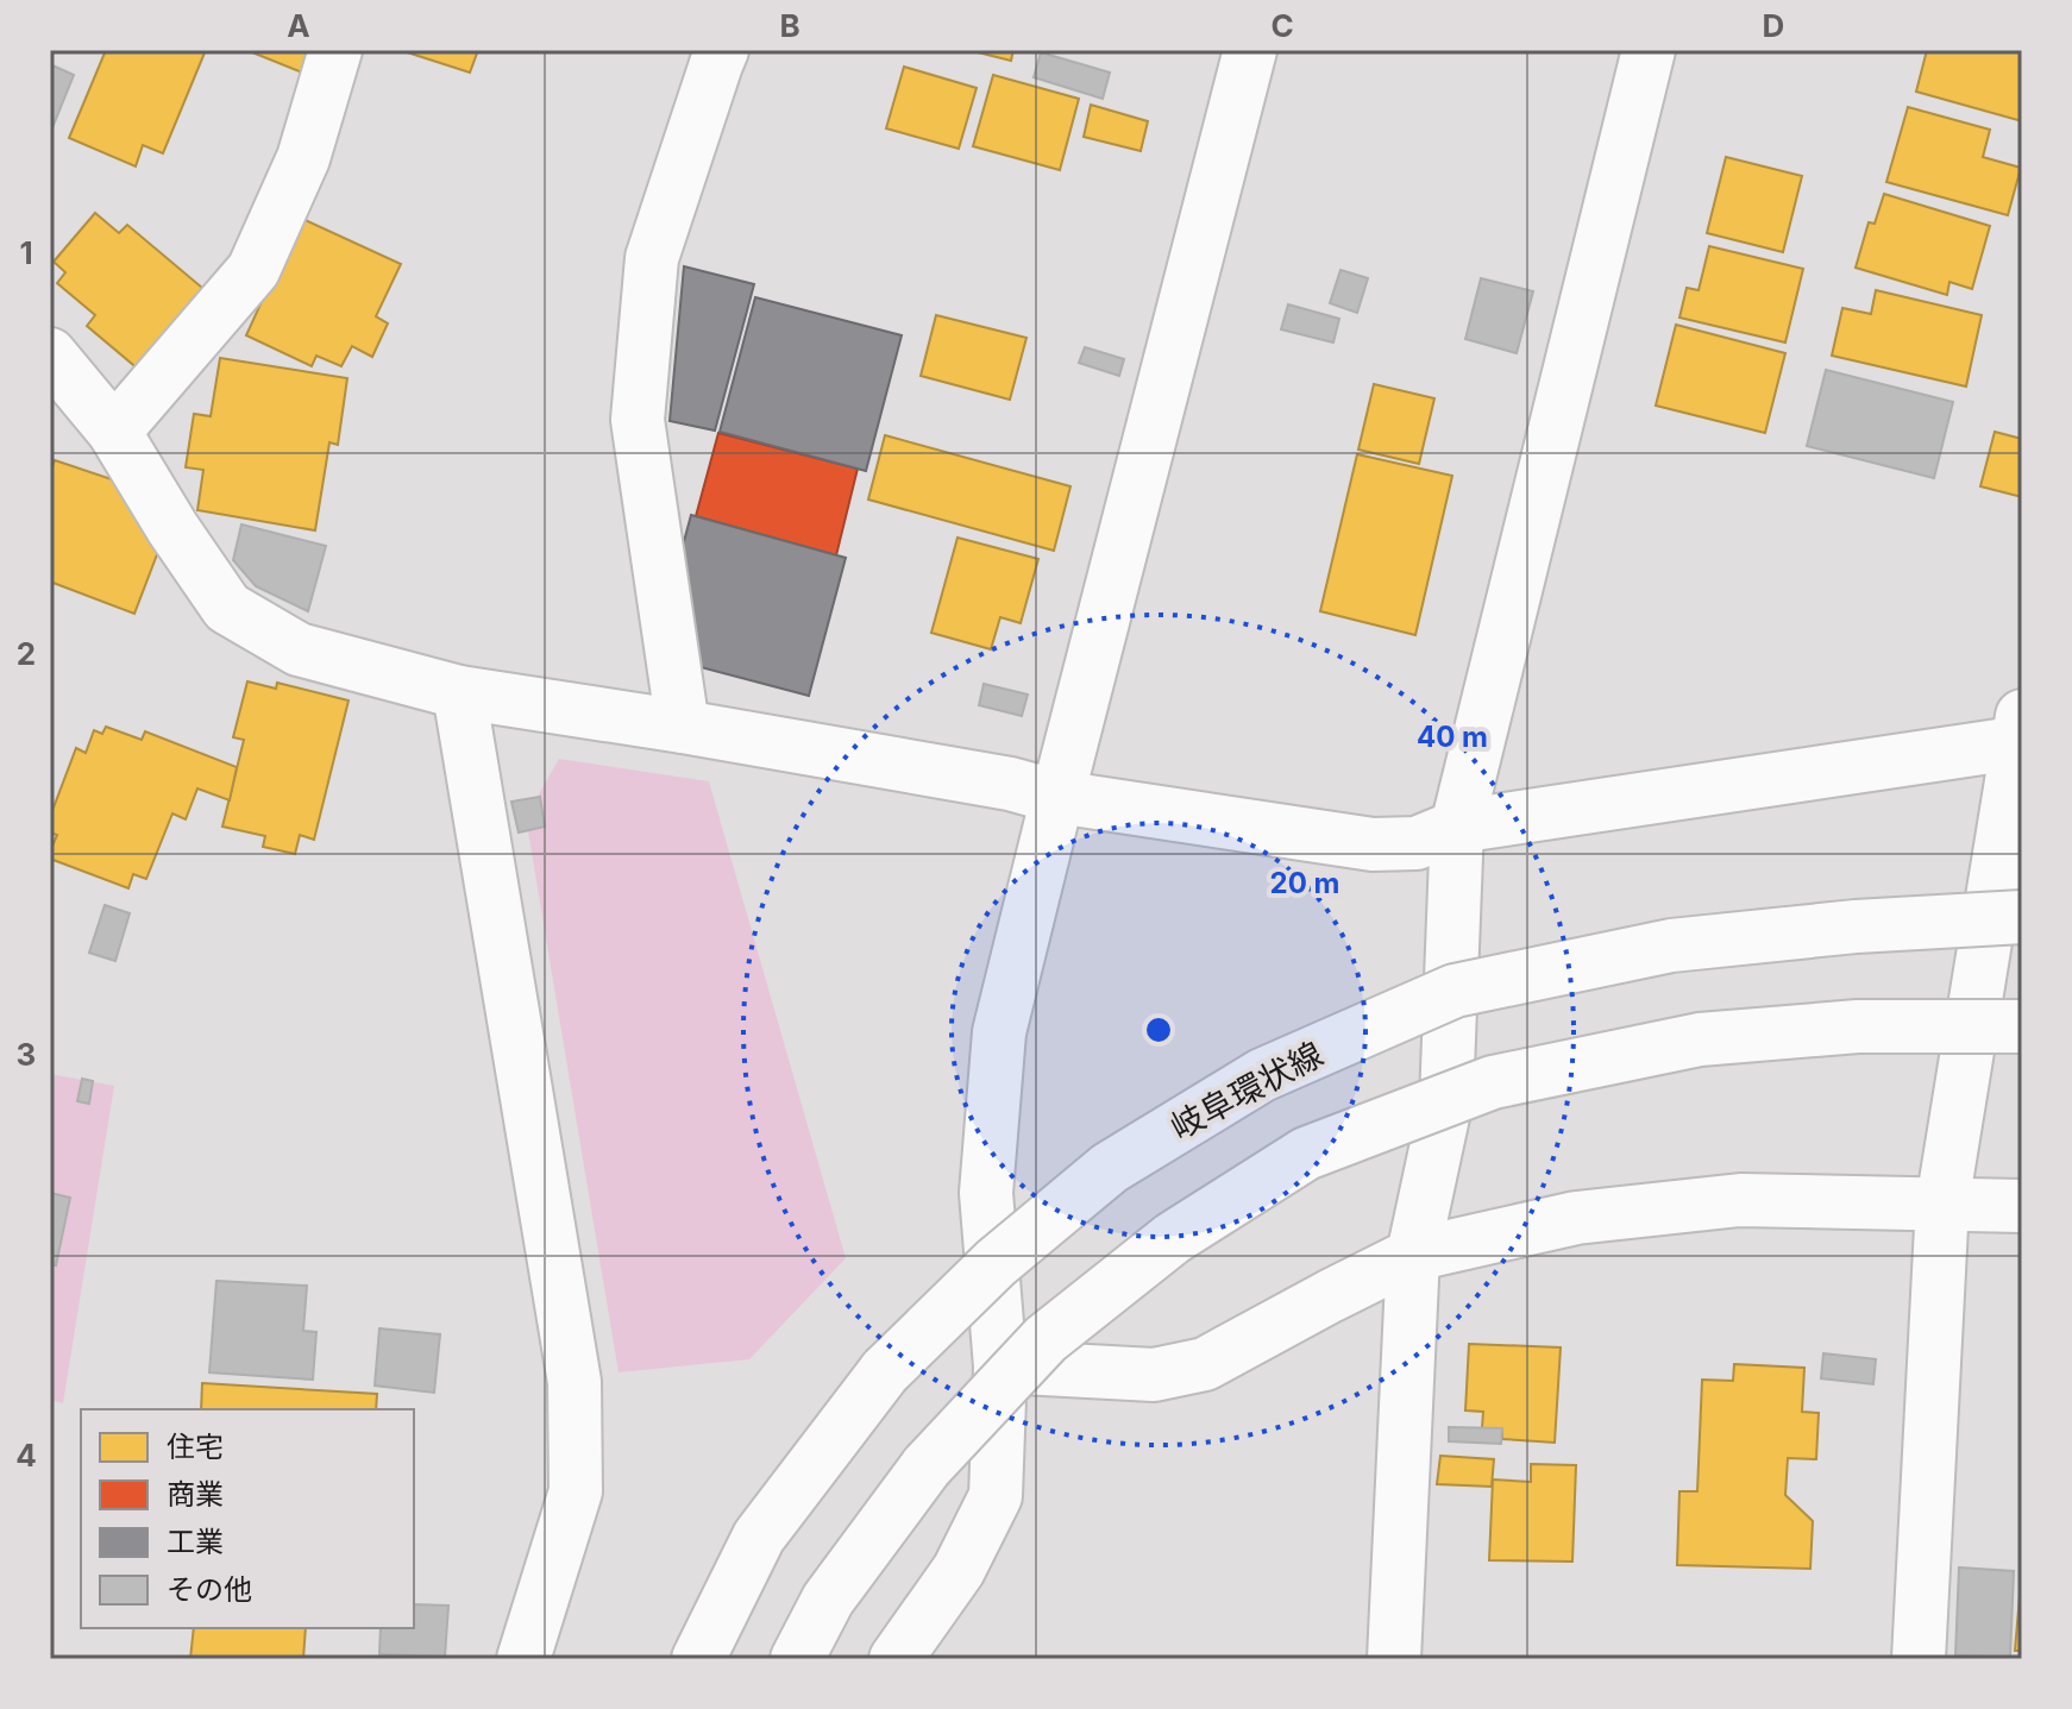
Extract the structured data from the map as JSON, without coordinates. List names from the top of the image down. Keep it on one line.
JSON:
{"streets":{"street":["岐阜環状線"]},"legend":["住宅","商業","工業","その他"],"grid":{"columns":["A","B","C","D"],"rows":["1","2","3","4"]},"rings":["40 m","20 m"]}
